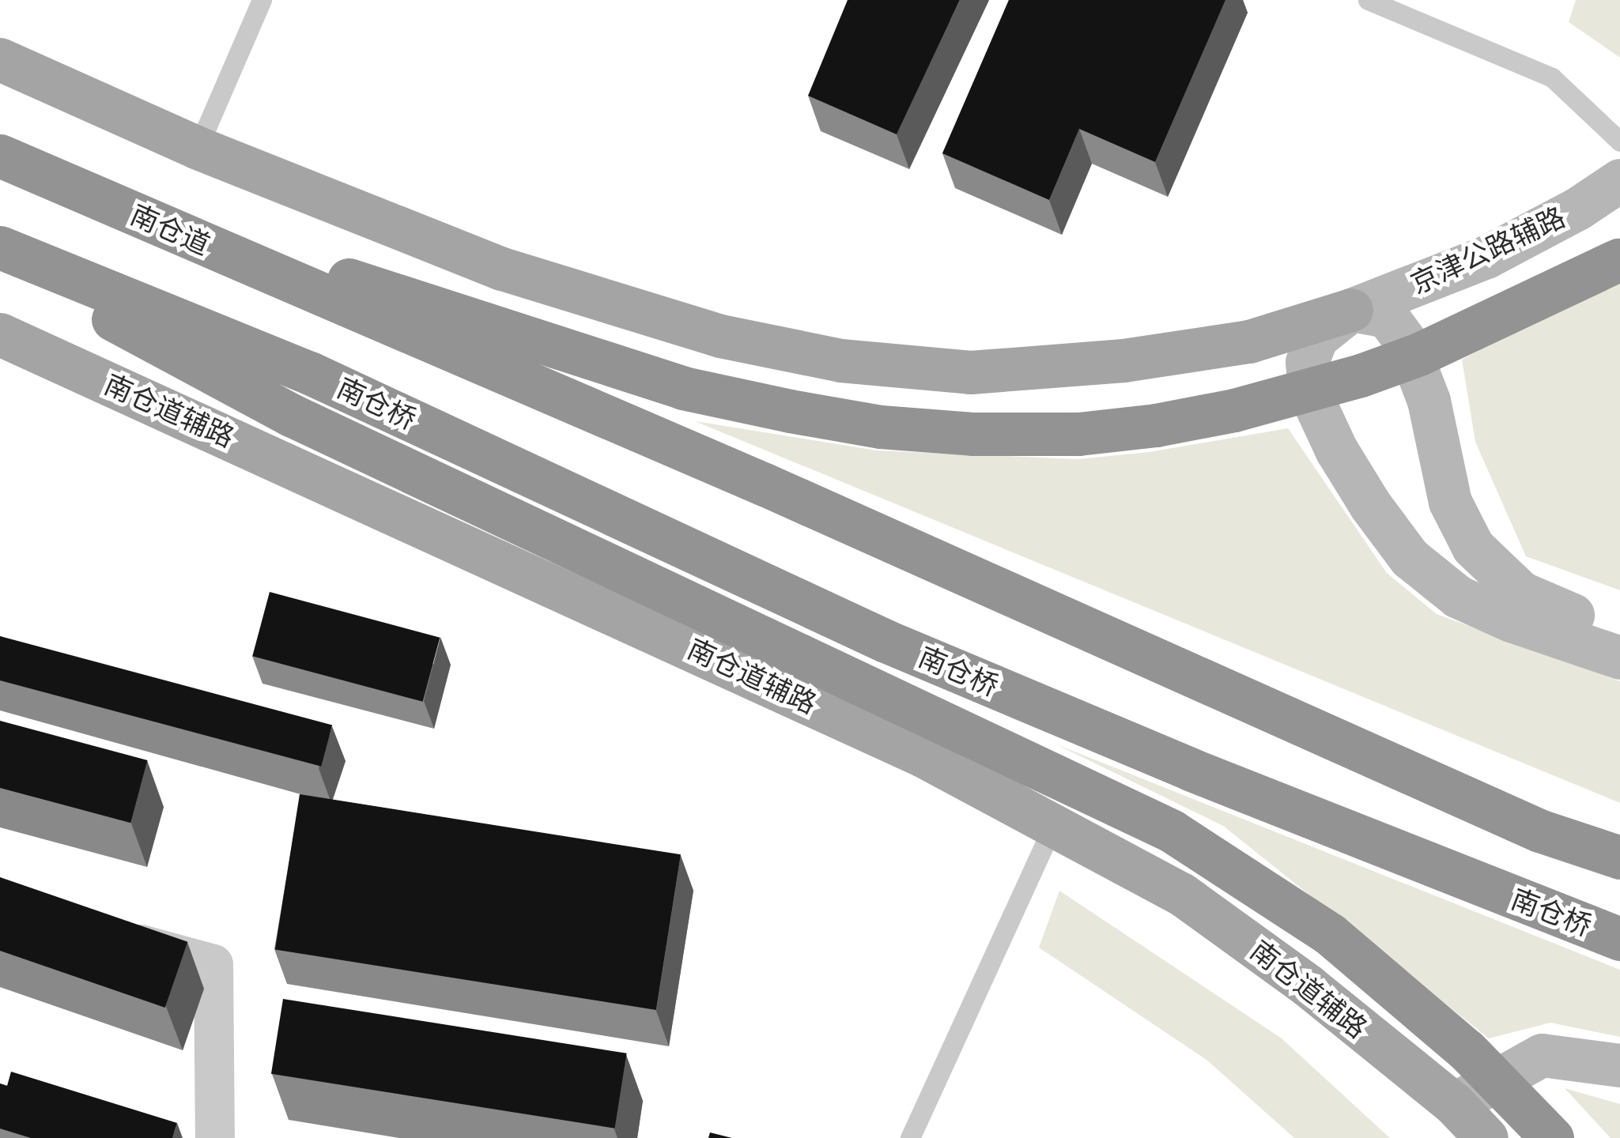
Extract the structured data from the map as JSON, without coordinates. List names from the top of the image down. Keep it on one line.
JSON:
{"streets":{"highway":["南仓桥"],"main road":["南仓道辅路"],"street":["京津公路辅路"]}}
